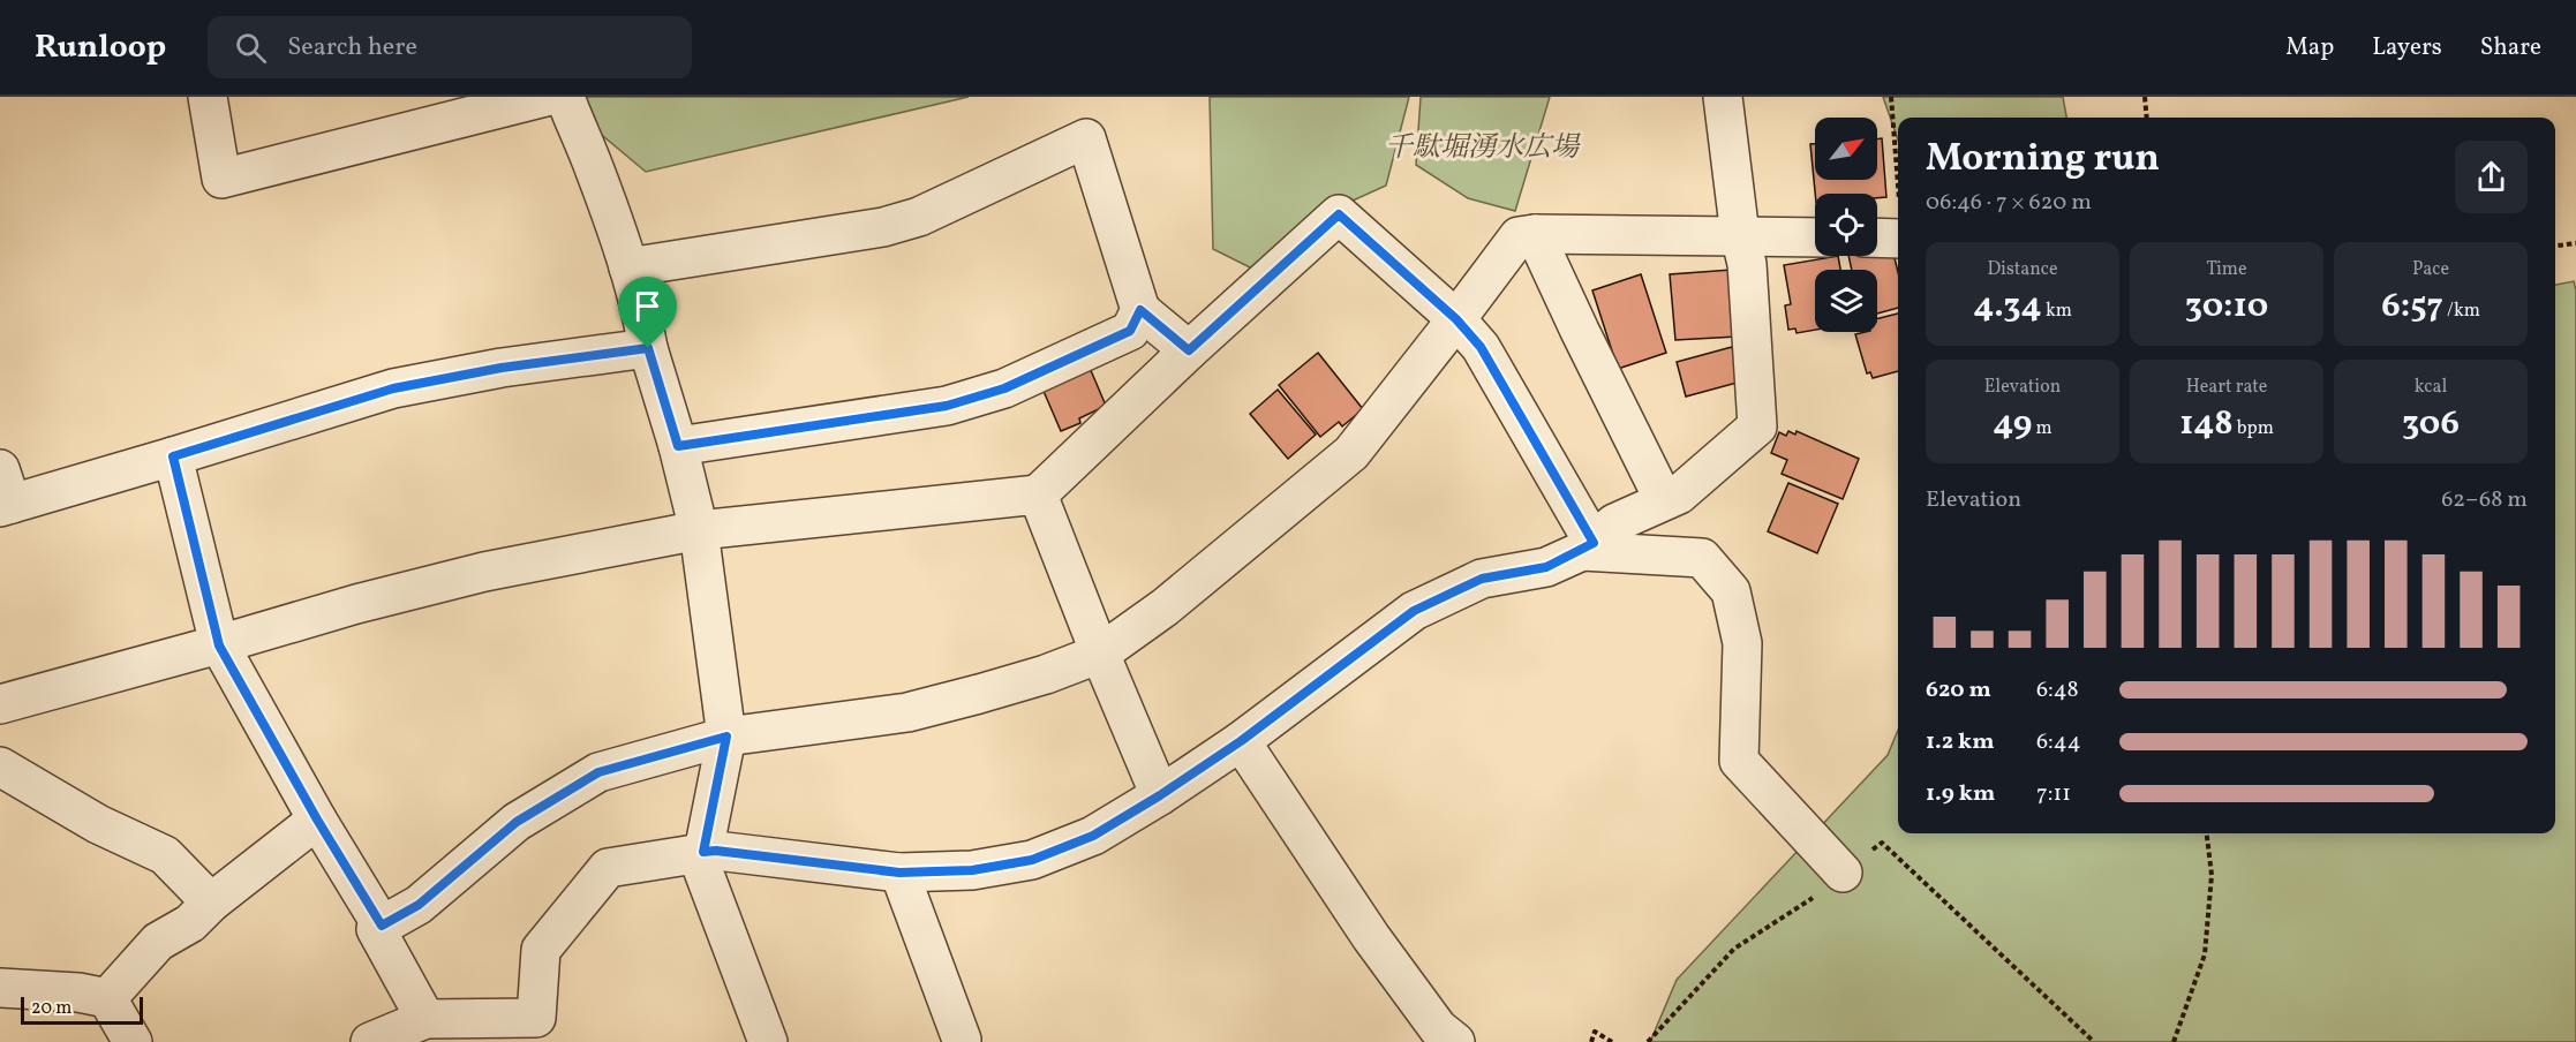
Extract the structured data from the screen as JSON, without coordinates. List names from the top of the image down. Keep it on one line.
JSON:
{"parks":["千駄堀湧水広場"],"scale_bar":"20 m","north":"top right","page":{"header":"Runloop","search":"Search here","nav":["Map","Layers","Share"],"heading":["Morning run","06:46 · 7 × 620 m"],"stats":[["Distance","4.34 km"],["Time","30:10"],["Pace","6:57 /km"],["Elevation","49 m"],["Heart rate","148 bpm"],["kcal","306"]],"chart":["Elevation","62–68 m"],"list":[{"name":"620 m","note":"6:48"},{"name":"1.2 km","note":"6:44"},{"name":"1.9 km","note":"7:11"}],"scale":"20 m"}}
